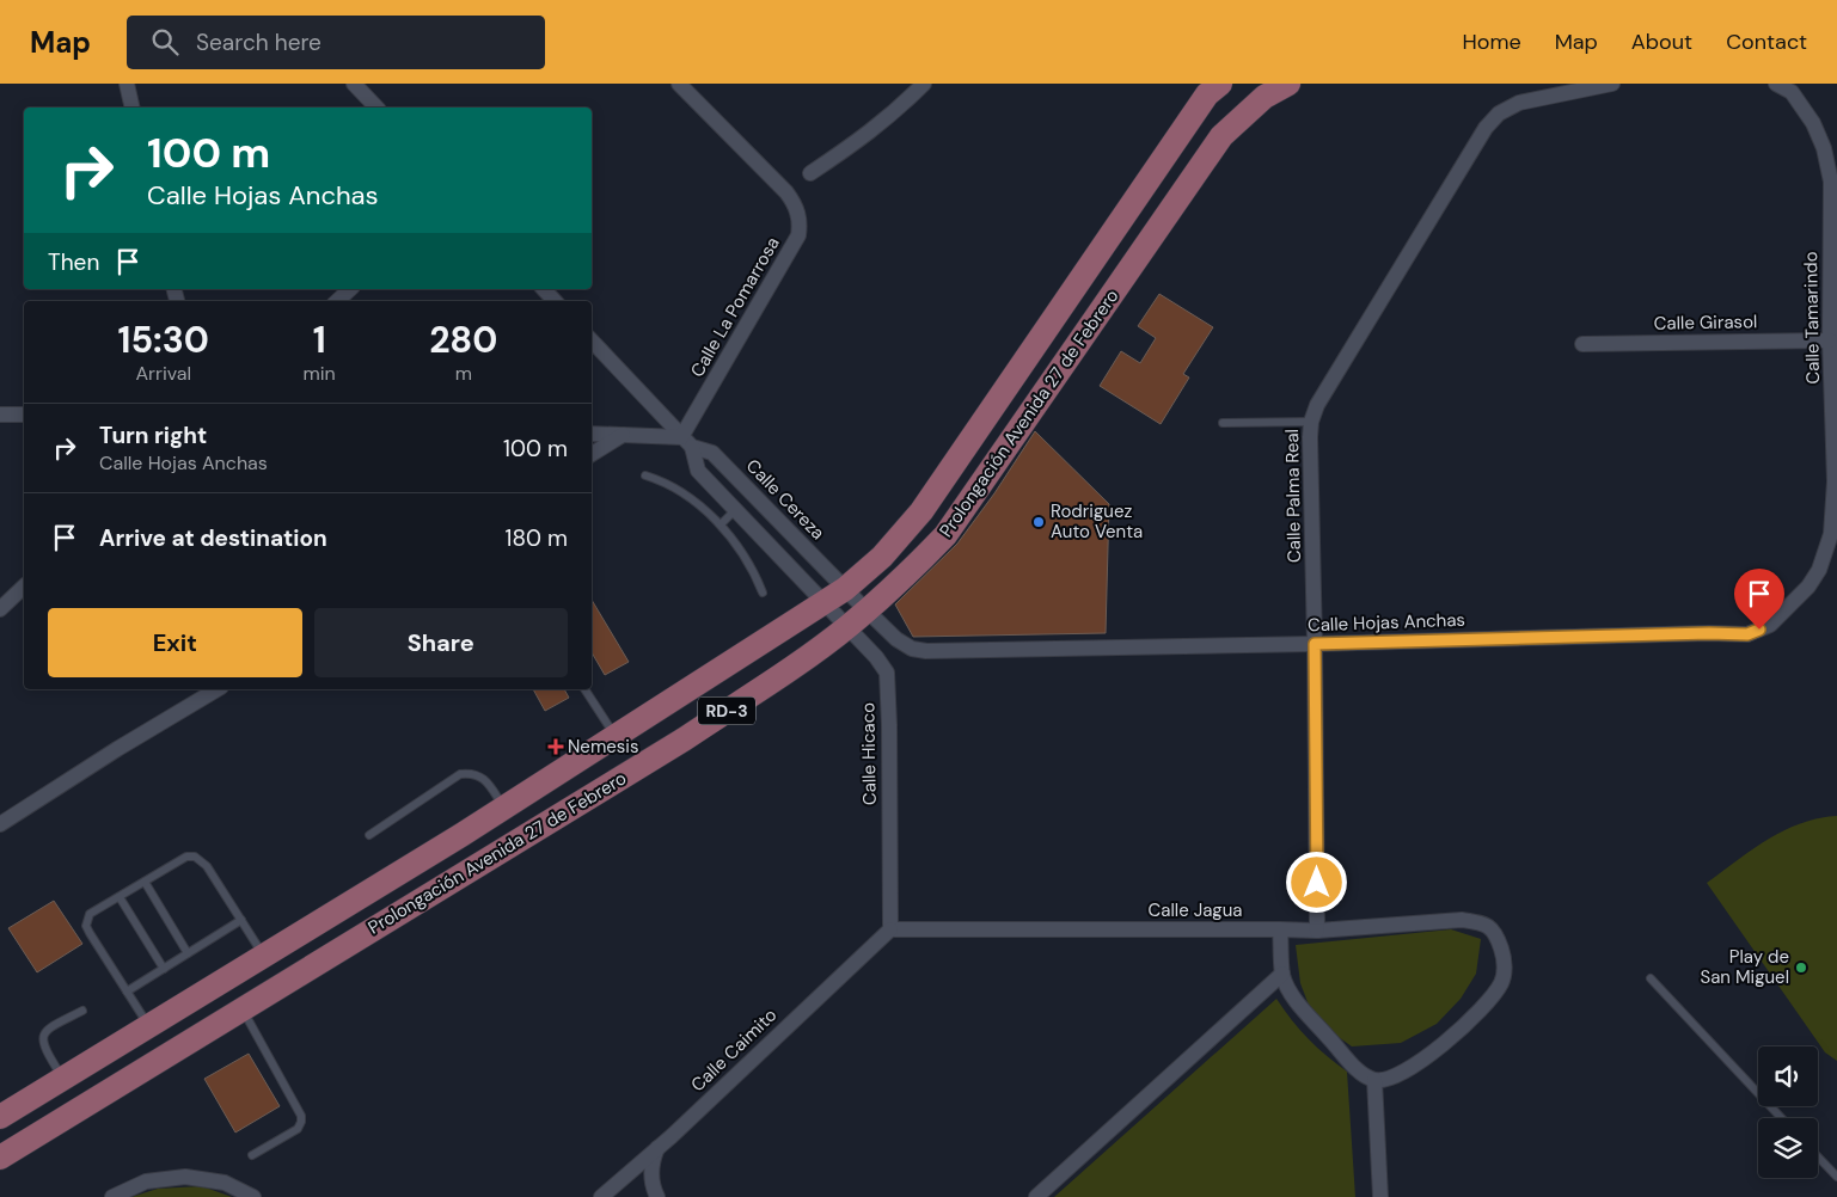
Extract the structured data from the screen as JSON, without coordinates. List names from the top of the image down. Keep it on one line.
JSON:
{"streets":{"main road":["Prolongación Avenida 27 de Febrero","RD-3"],"street":["Calle La Pomarrosa","Calle Tamarindo","Calle Girasol","Calle Palma Real","Calle Cereza","Calle Hojas Anchas","Calle Hicaco","Calle Jagua","Calle Caimito"]},"crossings":[["Calle La Pomarrosa","Calle Cereza"],["Calle Tamarindo","Calle Girasol"],["Calle Tamarindo","Calle Hojas Anchas"],["Prolongación Avenida 27 de Febrero","Calle Cereza"],["Prolongación Avenida 27 de Febrero","Calle Hicaco"],["Calle Palma Real","Calle Hojas Anchas"],["Calle Palma Real","Calle Jagua"],["Calle Cereza","Calle Hojas Anchas"],["Calle Cereza","Calle Hicaco"],["Calle Hicaco","Calle Jagua"],["Calle Hicaco","Calle Caimito"],["Calle Jagua","Calle Caimito"]],"places":{"other":["Rodriguez Auto Venta","Play de San Miguel"],"health":["Nemesis"]},"page":{"header":"Map","search":"Search here","nav":["Home","Map","About","Contact"],"turn":["100 m","Calle Hojas Anchas"],"then":"Then","eta":["15:30","Arrival","1","min","280","m"],"list":[{"name":"Turn right","note":"Calle Hojas Anchas","value":"100 m"},{"name":"Arrive at destination","value":"180 m"}],"buttons":["Exit","Share"]}}
